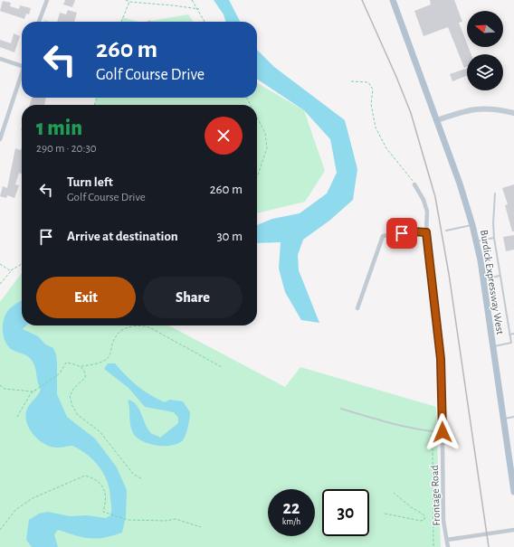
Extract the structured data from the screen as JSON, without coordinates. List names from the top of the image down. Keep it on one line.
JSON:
{"streets":{"main road":["Burdick Expressway West"],"street":["Frontage Road"]},"north":"left","page":{"turn":["260 m","Golf Course Drive"],"heading":["1 min","290 m · 20:30"],"list":[{"name":"Turn left","note":"Golf Course Drive","value":"260 m"},{"name":"Arrive at destination","value":"30 m"}],"buttons":["Exit","Share"],"speed":"22 km/h","limit":"30"}}
